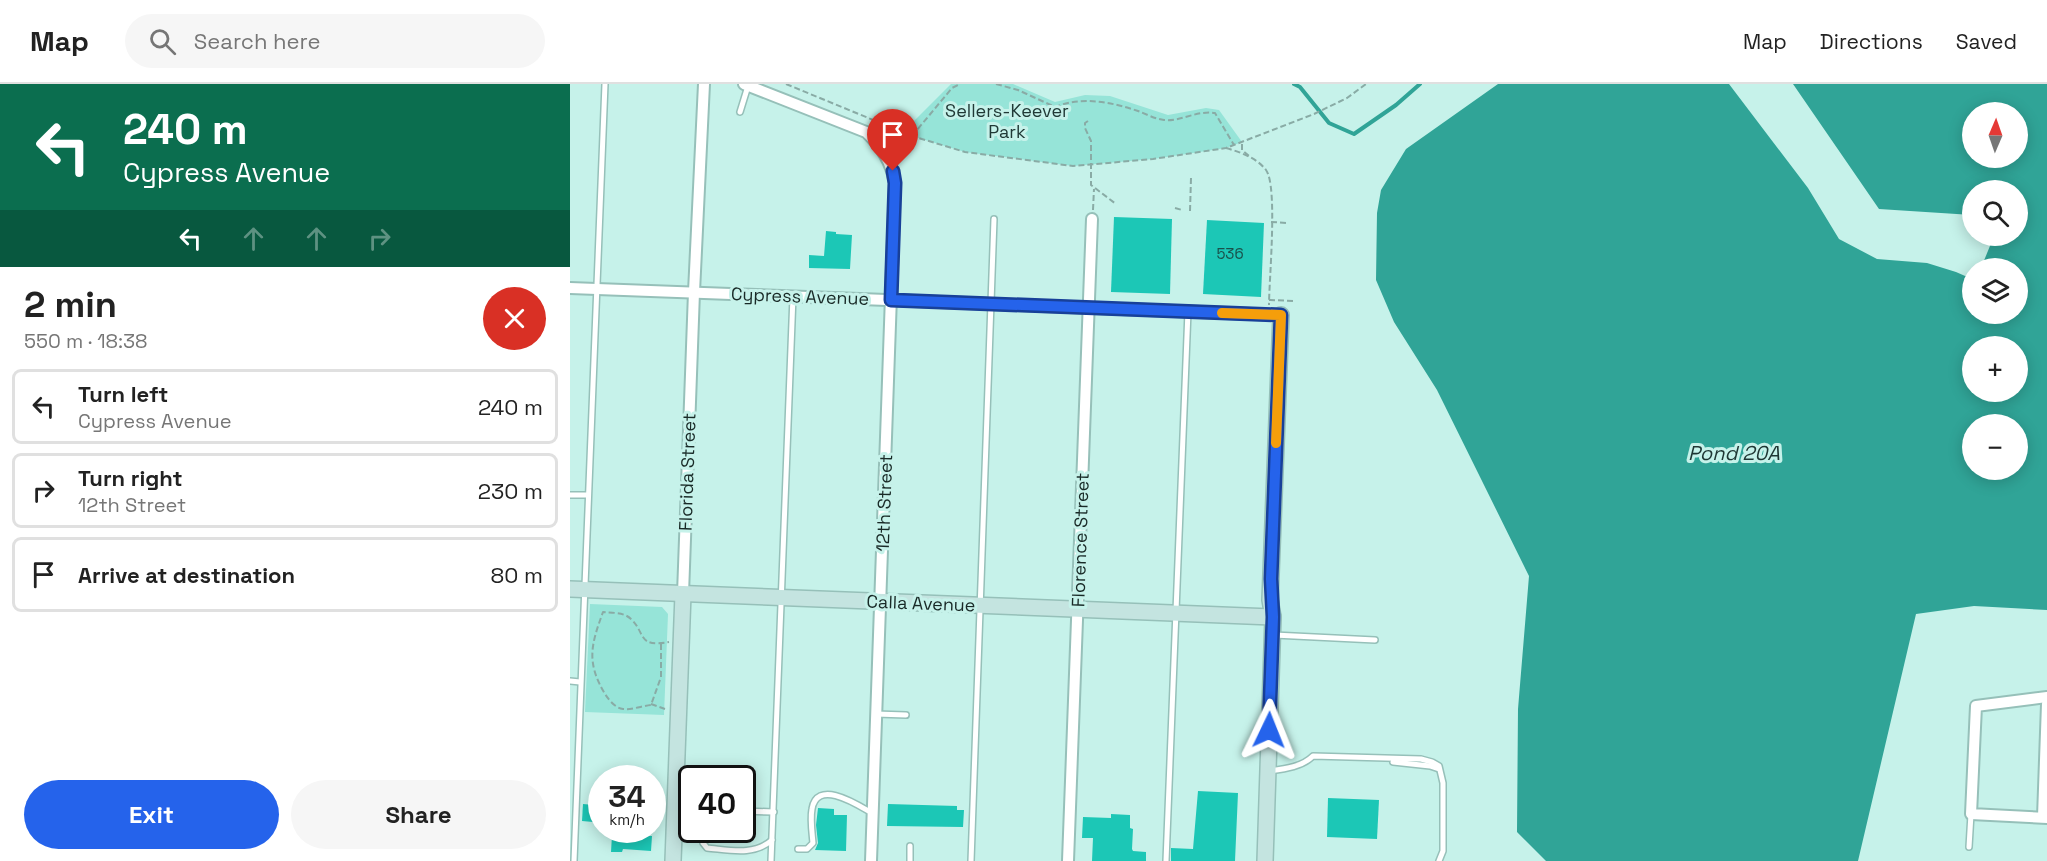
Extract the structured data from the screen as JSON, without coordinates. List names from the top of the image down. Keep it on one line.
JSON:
{"streets":{"street":["Cypress Avenue","Florida Street","12th Street","Florence Street","Calla Avenue"]},"crossings":[["Cypress Avenue","Florida Street"],["Cypress Avenue","12th Street"],["Cypress Avenue","Florence Street"],["Florida Street","Calla Avenue"],["12th Street","Calla Avenue"],["Florence Street","Calla Avenue"]],"water":["Pond 20A"],"parks":["Sellers-Keever Park"],"house_numbers":["536"],"north":"top","page":{"header":"Map","search":"Search here","nav":["Map","Directions","Saved"],"turn":["240 m","Cypress Avenue"],"map_buttons":["+","−"],"heading":["2 min","550 m · 18:38"],"list":[{"name":"Turn left","note":"Cypress Avenue","value":"240 m"},{"name":"Turn right","note":"12th Street","value":"230 m"},{"name":"Arrive at destination","value":"80 m"}],"speed":"34 km/h","limit":"40","buttons":["Exit","Share"]}}
